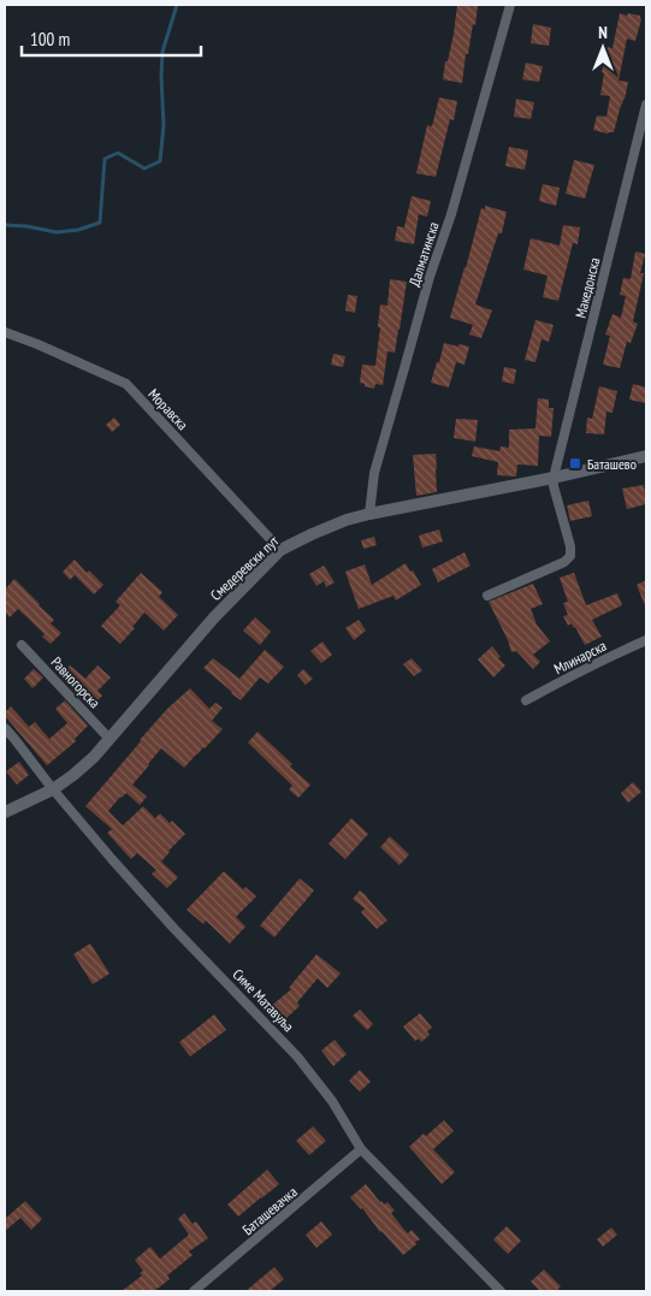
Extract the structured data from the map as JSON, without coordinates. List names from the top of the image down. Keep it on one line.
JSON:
{"streets":{"street":["Далматинска","Македонска","Моравска","Смедеревски пут","Млинарска","Равногорска","Симе Матавуља","Баташевачка"]},"crossings":[["Далматинска","Смедеревски пут"],["Македонска","Смедеревски пут"],["Моравска","Смедеревски пут"],["Смедеревски пут","Равногорска"],["Смедеревски пут","Симе Матавуља"],["Симе Матавуља","Баташевачка"]],"places":{"transit":["Баташево"]},"scale_bar":"100 m","north":"top"}
